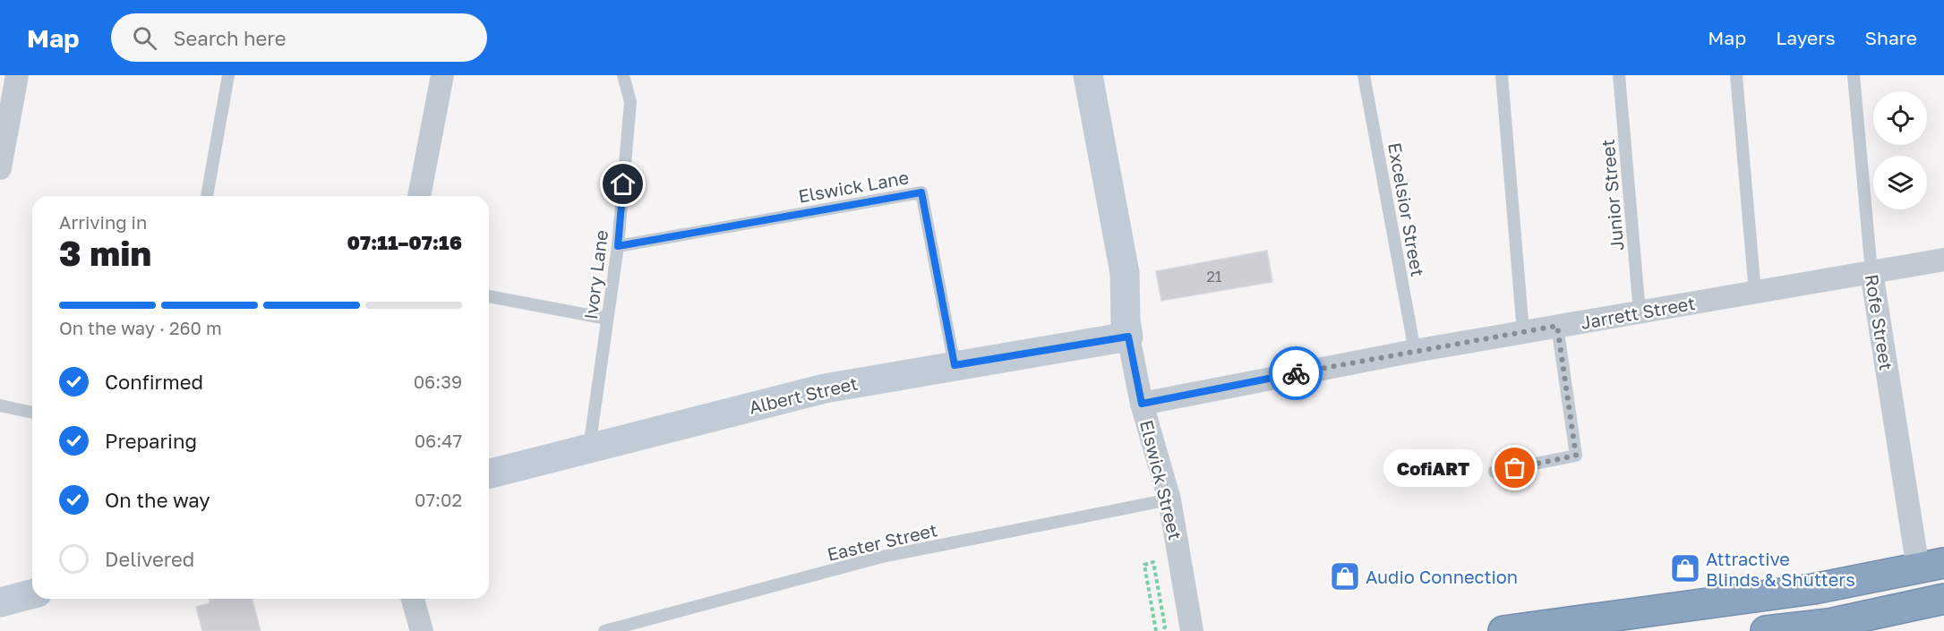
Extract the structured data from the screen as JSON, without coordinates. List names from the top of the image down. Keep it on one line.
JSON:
{"streets":{"street":["Jarrett Street","Rofe Street","Albert Street","Elswick Street"],"lane":["Elswick Lane","Junior Street","Excelsior Street","Ivory Lane","Easter Street"]},"crossings":[["Elswick Lane","Ivory Lane"],["Elswick Lane","Albert Street"],["Junior Street","Jarrett Street"],["Excelsior Street","Jarrett Street"],["Ivory Lane","Albert Street"],["Jarrett Street","Rofe Street"],["Jarrett Street","Elswick Street"],["Albert Street","Elswick Street"],["Elswick Street","Easter Street"]],"places":{"other":["CofiART"],"shop":["Attractive Blinds & Shutters","Audio Connection"]},"house_numbers":["21"],"page":{"header":"Map","search":"Search here","nav":["Map","Layers","Share"],"heading":["3 min","Arriving in","07:11–07:16"],"bar":"On the way · 260 m","list":[["Confirmed","06:39"],["Preparing","06:47"],["On the way","07:02"],"Delivered"],"bubble":"CofiART"}}
